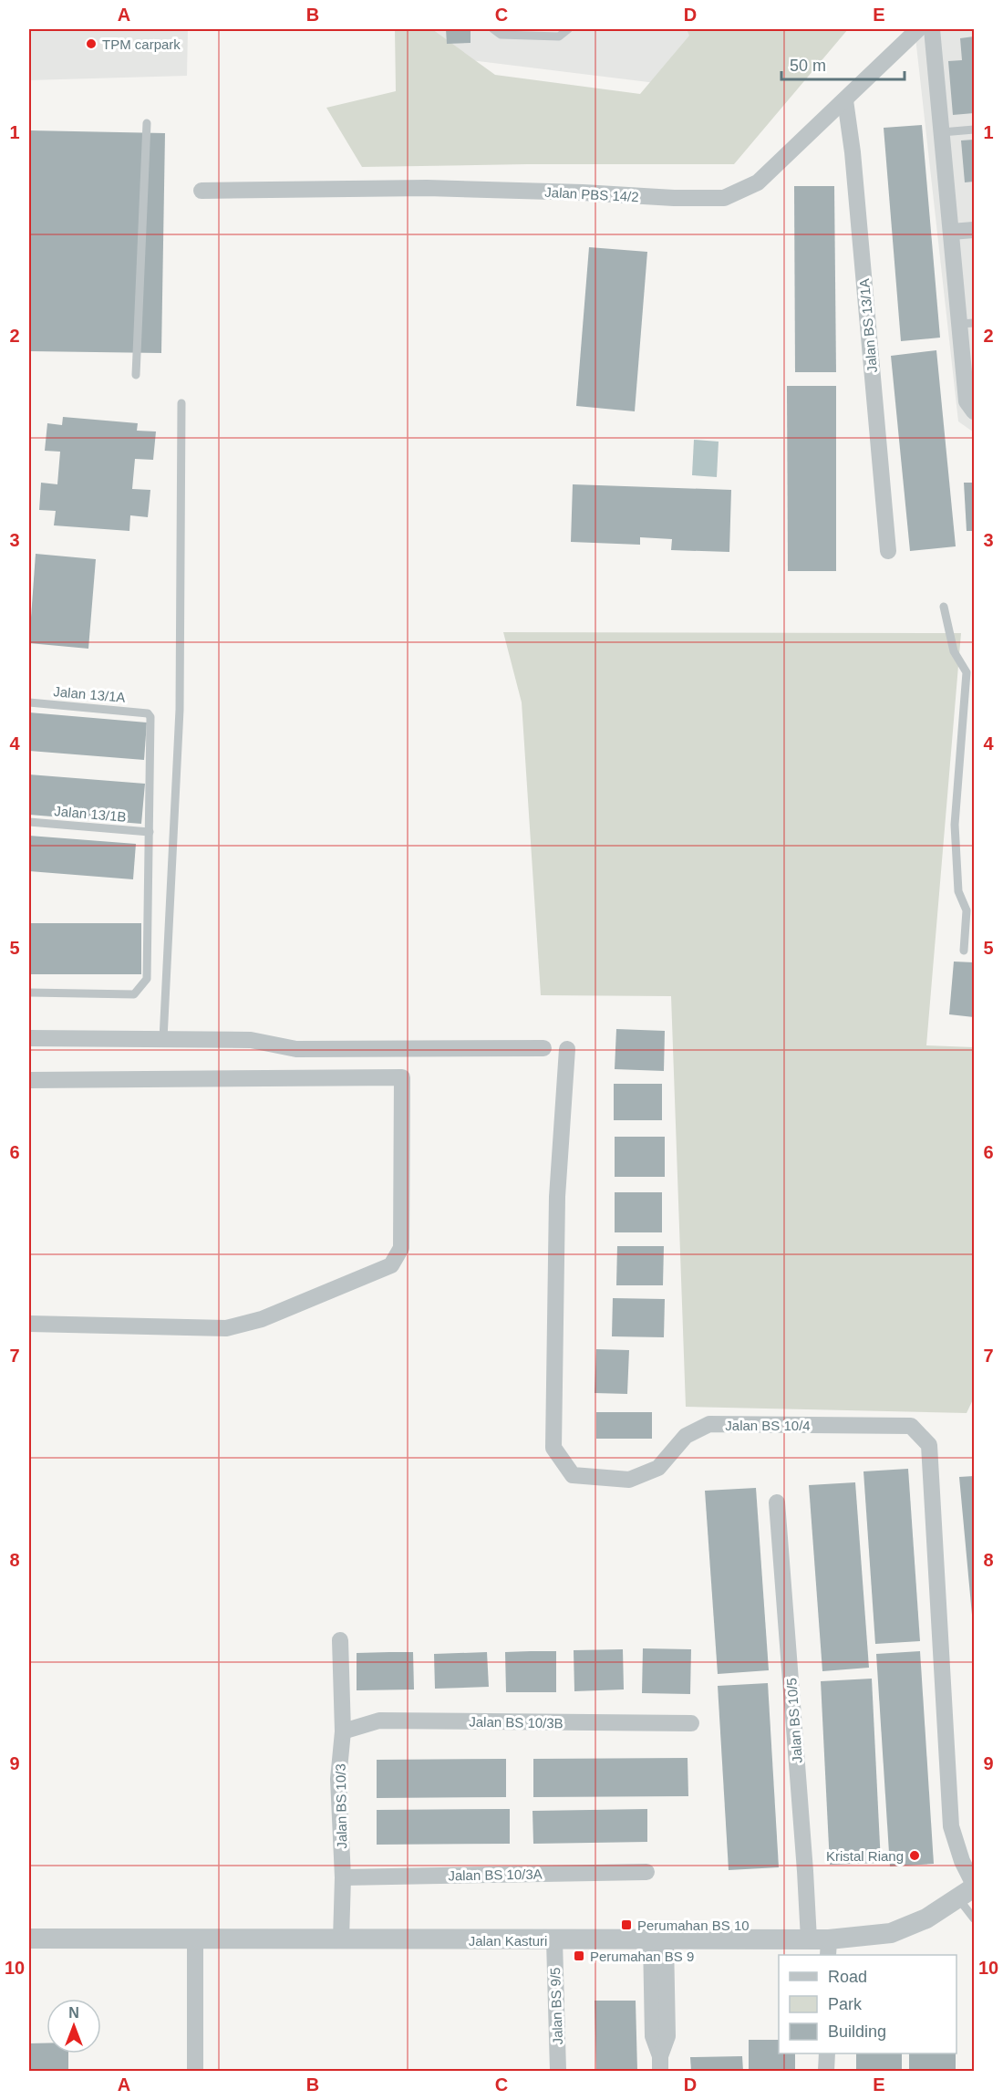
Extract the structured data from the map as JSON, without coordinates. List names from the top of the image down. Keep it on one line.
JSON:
{"streets":{"street":["Jalan PBS 14/2","Jalan BS 13/1A","Jalan BS 10/4","Jalan BS 10/5","Jalan BS 10/3B","Jalan BS 10/3","Jalan BS 10/3A","Jalan Kasturi","Jalan BS 9/5"],"lane":["Jalan 13/1A","Jalan 13/1B"]},"crossings":[["Jalan PBS 14/2","Jalan BS 13/1A"],["Jalan 13/1A","Jalan 13/1B"],["Jalan BS 10/4","Jalan Kasturi"],["Jalan BS 10/5","Jalan Kasturi"],["Jalan BS 10/3B","Jalan BS 10/3"],["Jalan BS 10/3","Jalan BS 10/3A"],["Jalan BS 10/3","Jalan Kasturi"],["Jalan Kasturi","Jalan BS 9/5"]],"places":{"other":["TPM carpark","Kristal Riang"],"transit":["Perumahan BS 10","Perumahan BS 9"]},"legend":["Road","Park","Building"],"scale_bar":"50 m","north":"top","grid":{"columns":["A","B","C","D","E"],"rows":["1","2","3","4","5","6","7","8","9","10"]}}
